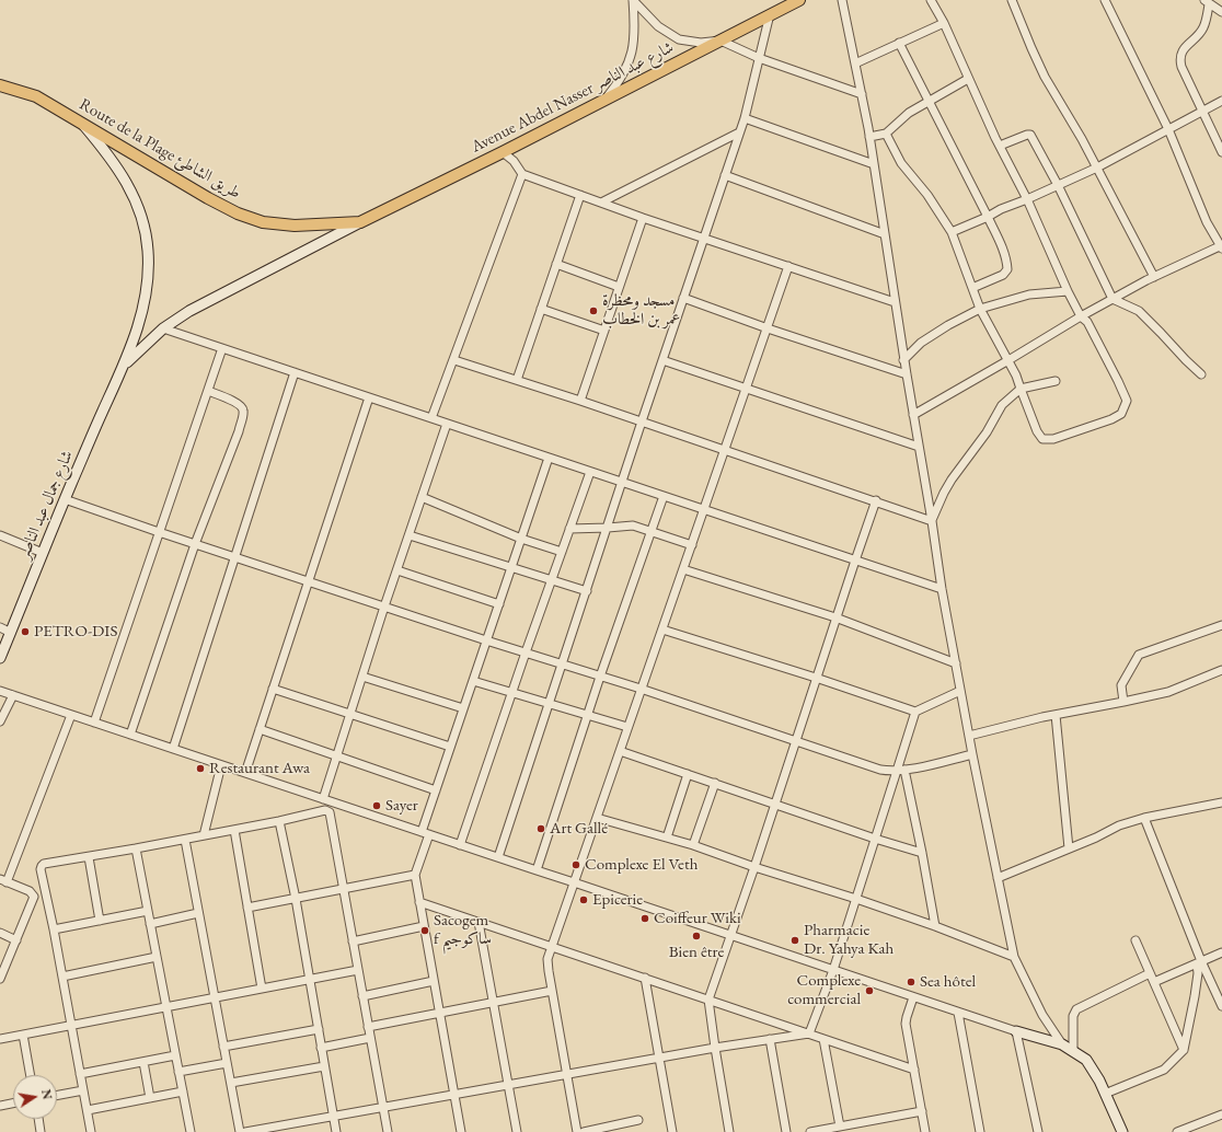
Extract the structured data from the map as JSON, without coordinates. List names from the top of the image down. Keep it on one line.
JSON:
{"streets":{"main road":["Avenue Abdel Nasser شارع عبد الناصر","Route de la Plage طريق الشاطئ","شارع جمال عبد الناصر"]},"crossings":[["Avenue Abdel Nasser شارع عبد الناصر","Route de la Plage طريق الشاطئ"],["Avenue Abdel Nasser شارع عبد الناصر","شارع جمال عبد الناصر"],["Route de la Plage طريق الشاطئ","شارع جمال عبد الناصر"]],"places":["مسجد ومحظرة عمر بن الخطاب","PETRO-DIS","Restaurant Awa","Sayer","Art Gallé","Complexe El Veth","Epicerie","Coiffeur Wiki","Sacogem f ساكوجيم","Bien être","Pharmacie Dr. Yahya Kah","Sea hôtel","Complexe commercial"],"north":"right"}
